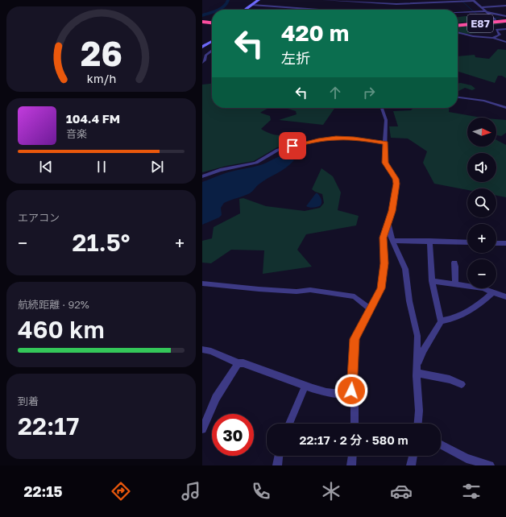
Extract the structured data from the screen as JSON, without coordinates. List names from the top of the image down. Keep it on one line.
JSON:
{"streets":{"highway":["E87"]},"north":"right","page":{"turn":["420 m","左折"],"song":["104.4 FM","音楽"],"map_buttons":["+","−"],"tile":["エアコン",["航続距離 · 92%","460 km"],["到着","22:17"]],"heat":["−","21.5°","+"],"limit":"30","trip":"22:17 · 2 分 · 580 m","tabs":"22:15","gauge":["26","km/h"]}}
